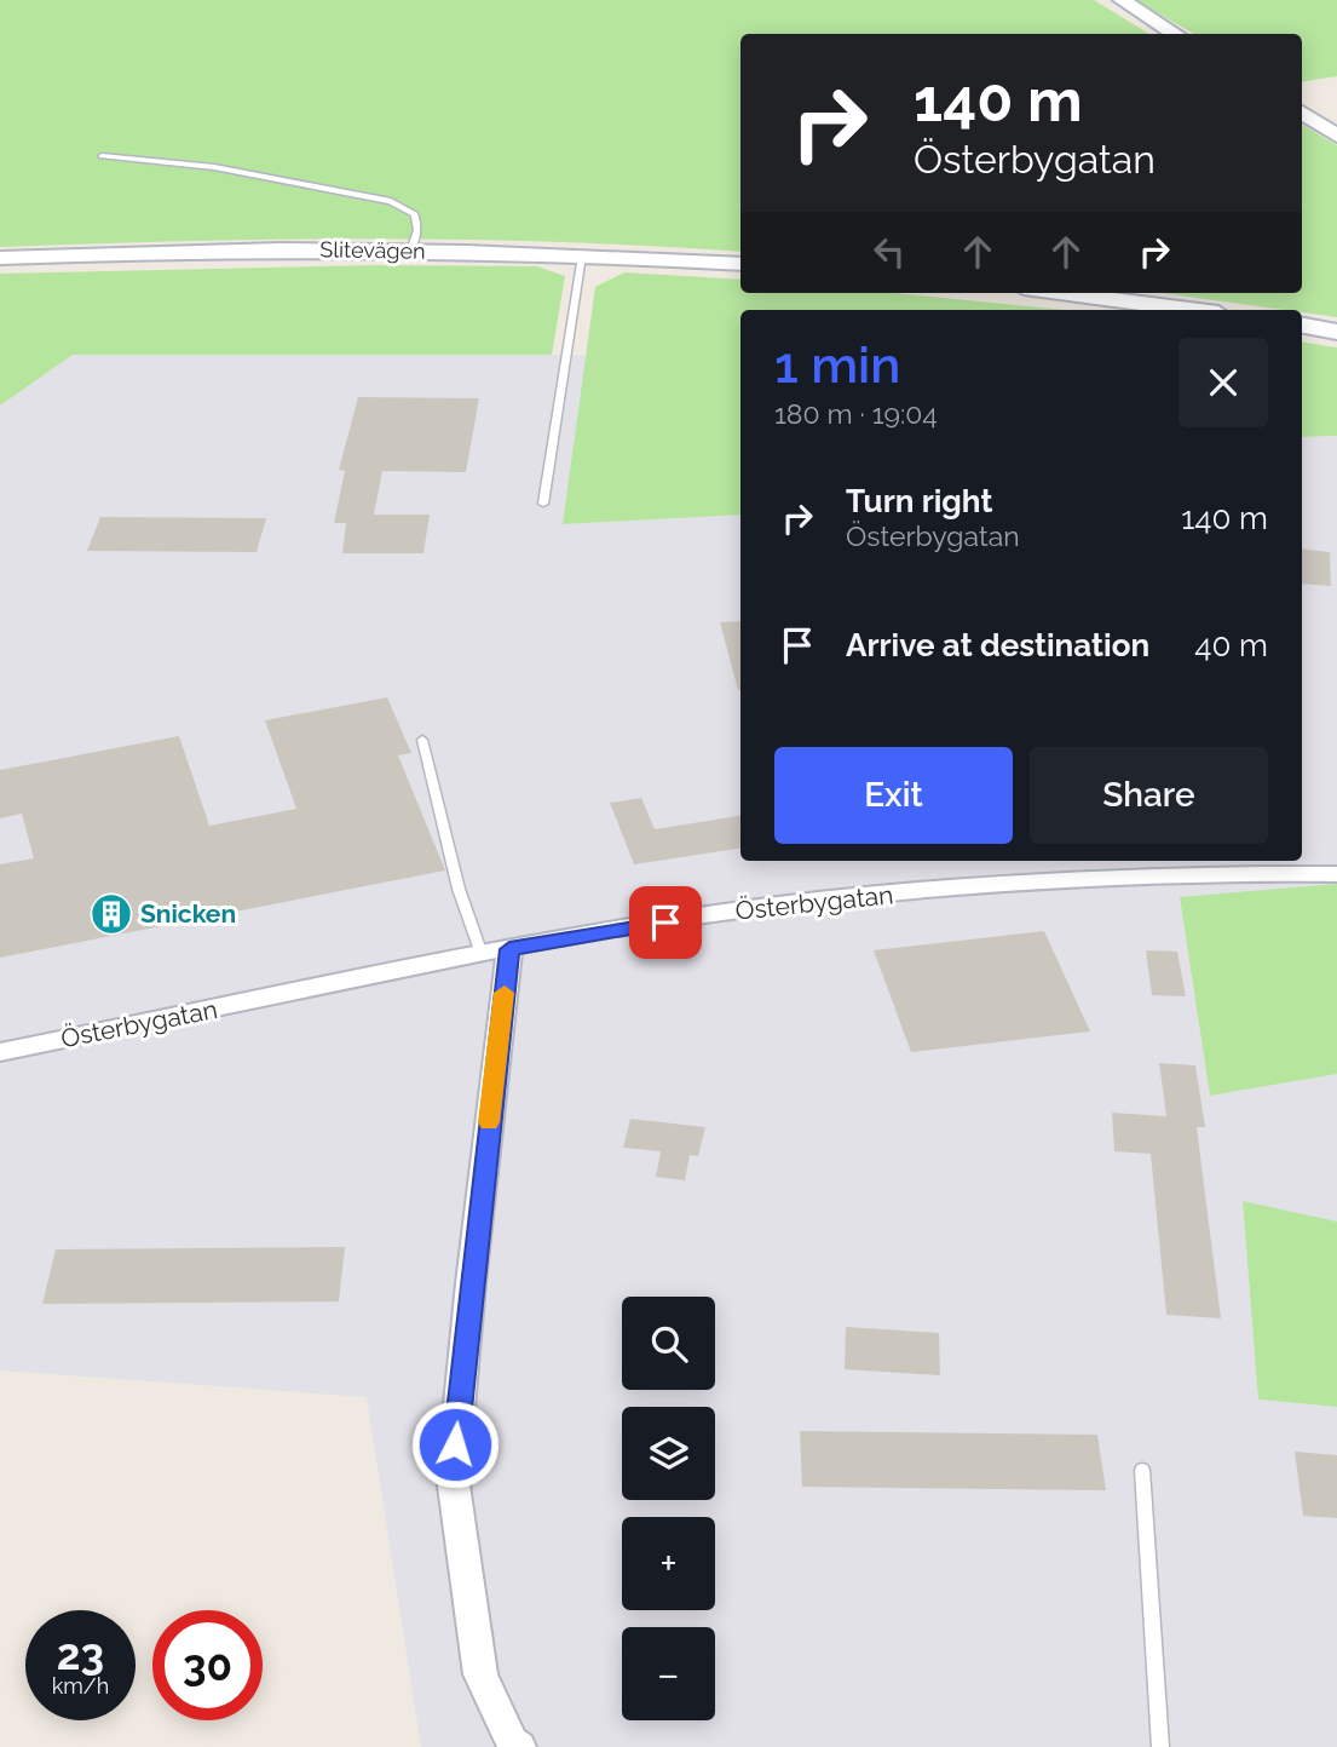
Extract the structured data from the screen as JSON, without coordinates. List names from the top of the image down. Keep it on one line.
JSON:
{"streets":{"main road":["Slitevägen"],"street":["Österbygatan"]},"places":{"building":["Snicken"]},"page":{"turn":["140 m","Österbygatan"],"heading":["1 min","180 m · 19:04"],"list":[{"name":"Turn right","note":"Österbygatan","value":"140 m"},{"name":"Arrive at destination","value":"40 m"}],"buttons":["Exit","Share"],"map_buttons":["+","−"],"speed":"23 km/h","limit":"30"}}
